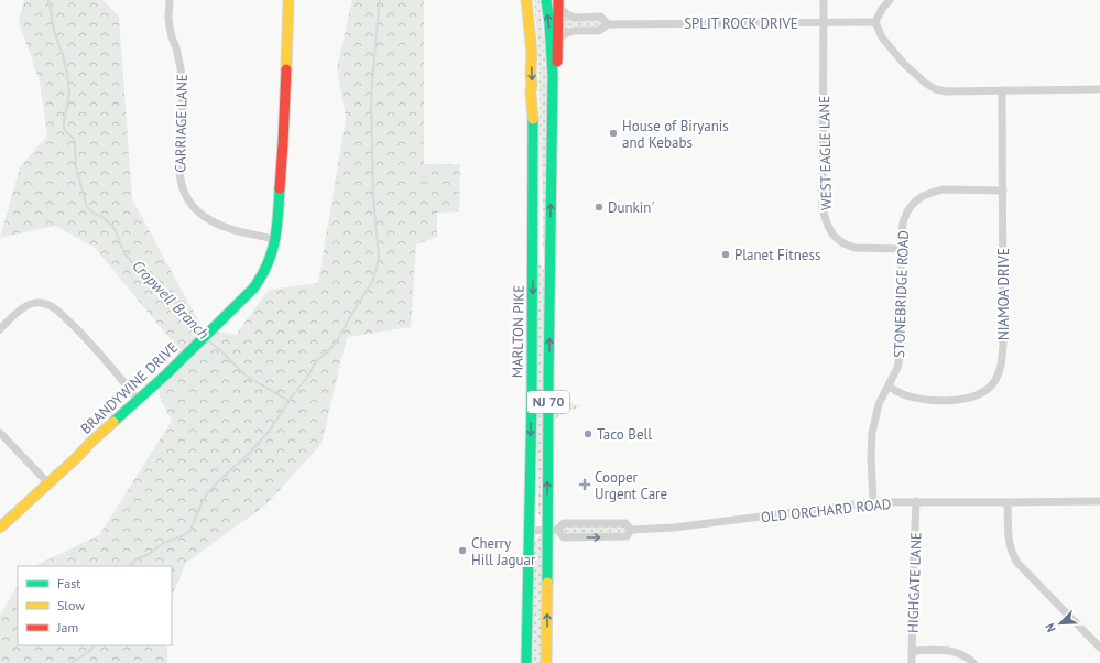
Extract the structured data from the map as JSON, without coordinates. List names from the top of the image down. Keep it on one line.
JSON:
{"streets":{"main road":["MARLTON PIKE","BRANDYWINE DRIVE","NJ 70"],"street":["SPLIT ROCK DRIVE","CARRIAGE LANE","WEST EAGLE LANE","STONEBRIDGE ROAD","NIAMOA DRIVE","OLD ORCHARD ROAD","HIGHGATE LANE"]},"crossings":[["SPLIT ROCK DRIVE","WEST EAGLE LANE"],["CARRIAGE LANE","BRANDYWINE DRIVE"],["WEST EAGLE LANE","STONEBRIDGE ROAD"],["STONEBRIDGE ROAD","NIAMOA DRIVE"],["STONEBRIDGE ROAD","OLD ORCHARD ROAD"],["MARLTON PIKE","OLD ORCHARD ROAD"],["NJ 70","OLD ORCHARD ROAD"],["OLD ORCHARD ROAD","HIGHGATE LANE"]],"water":["Cropwell Branch"],"places":{"other":["House of Biryanis and Kebabs","Dunkin'","Planet Fitness","Taco Bell","Cherry Hill Jaguar"],"health":["Cooper Urgent Care"]},"legend":["Fast","Slow","Jam"],"north":"bottom left"}
